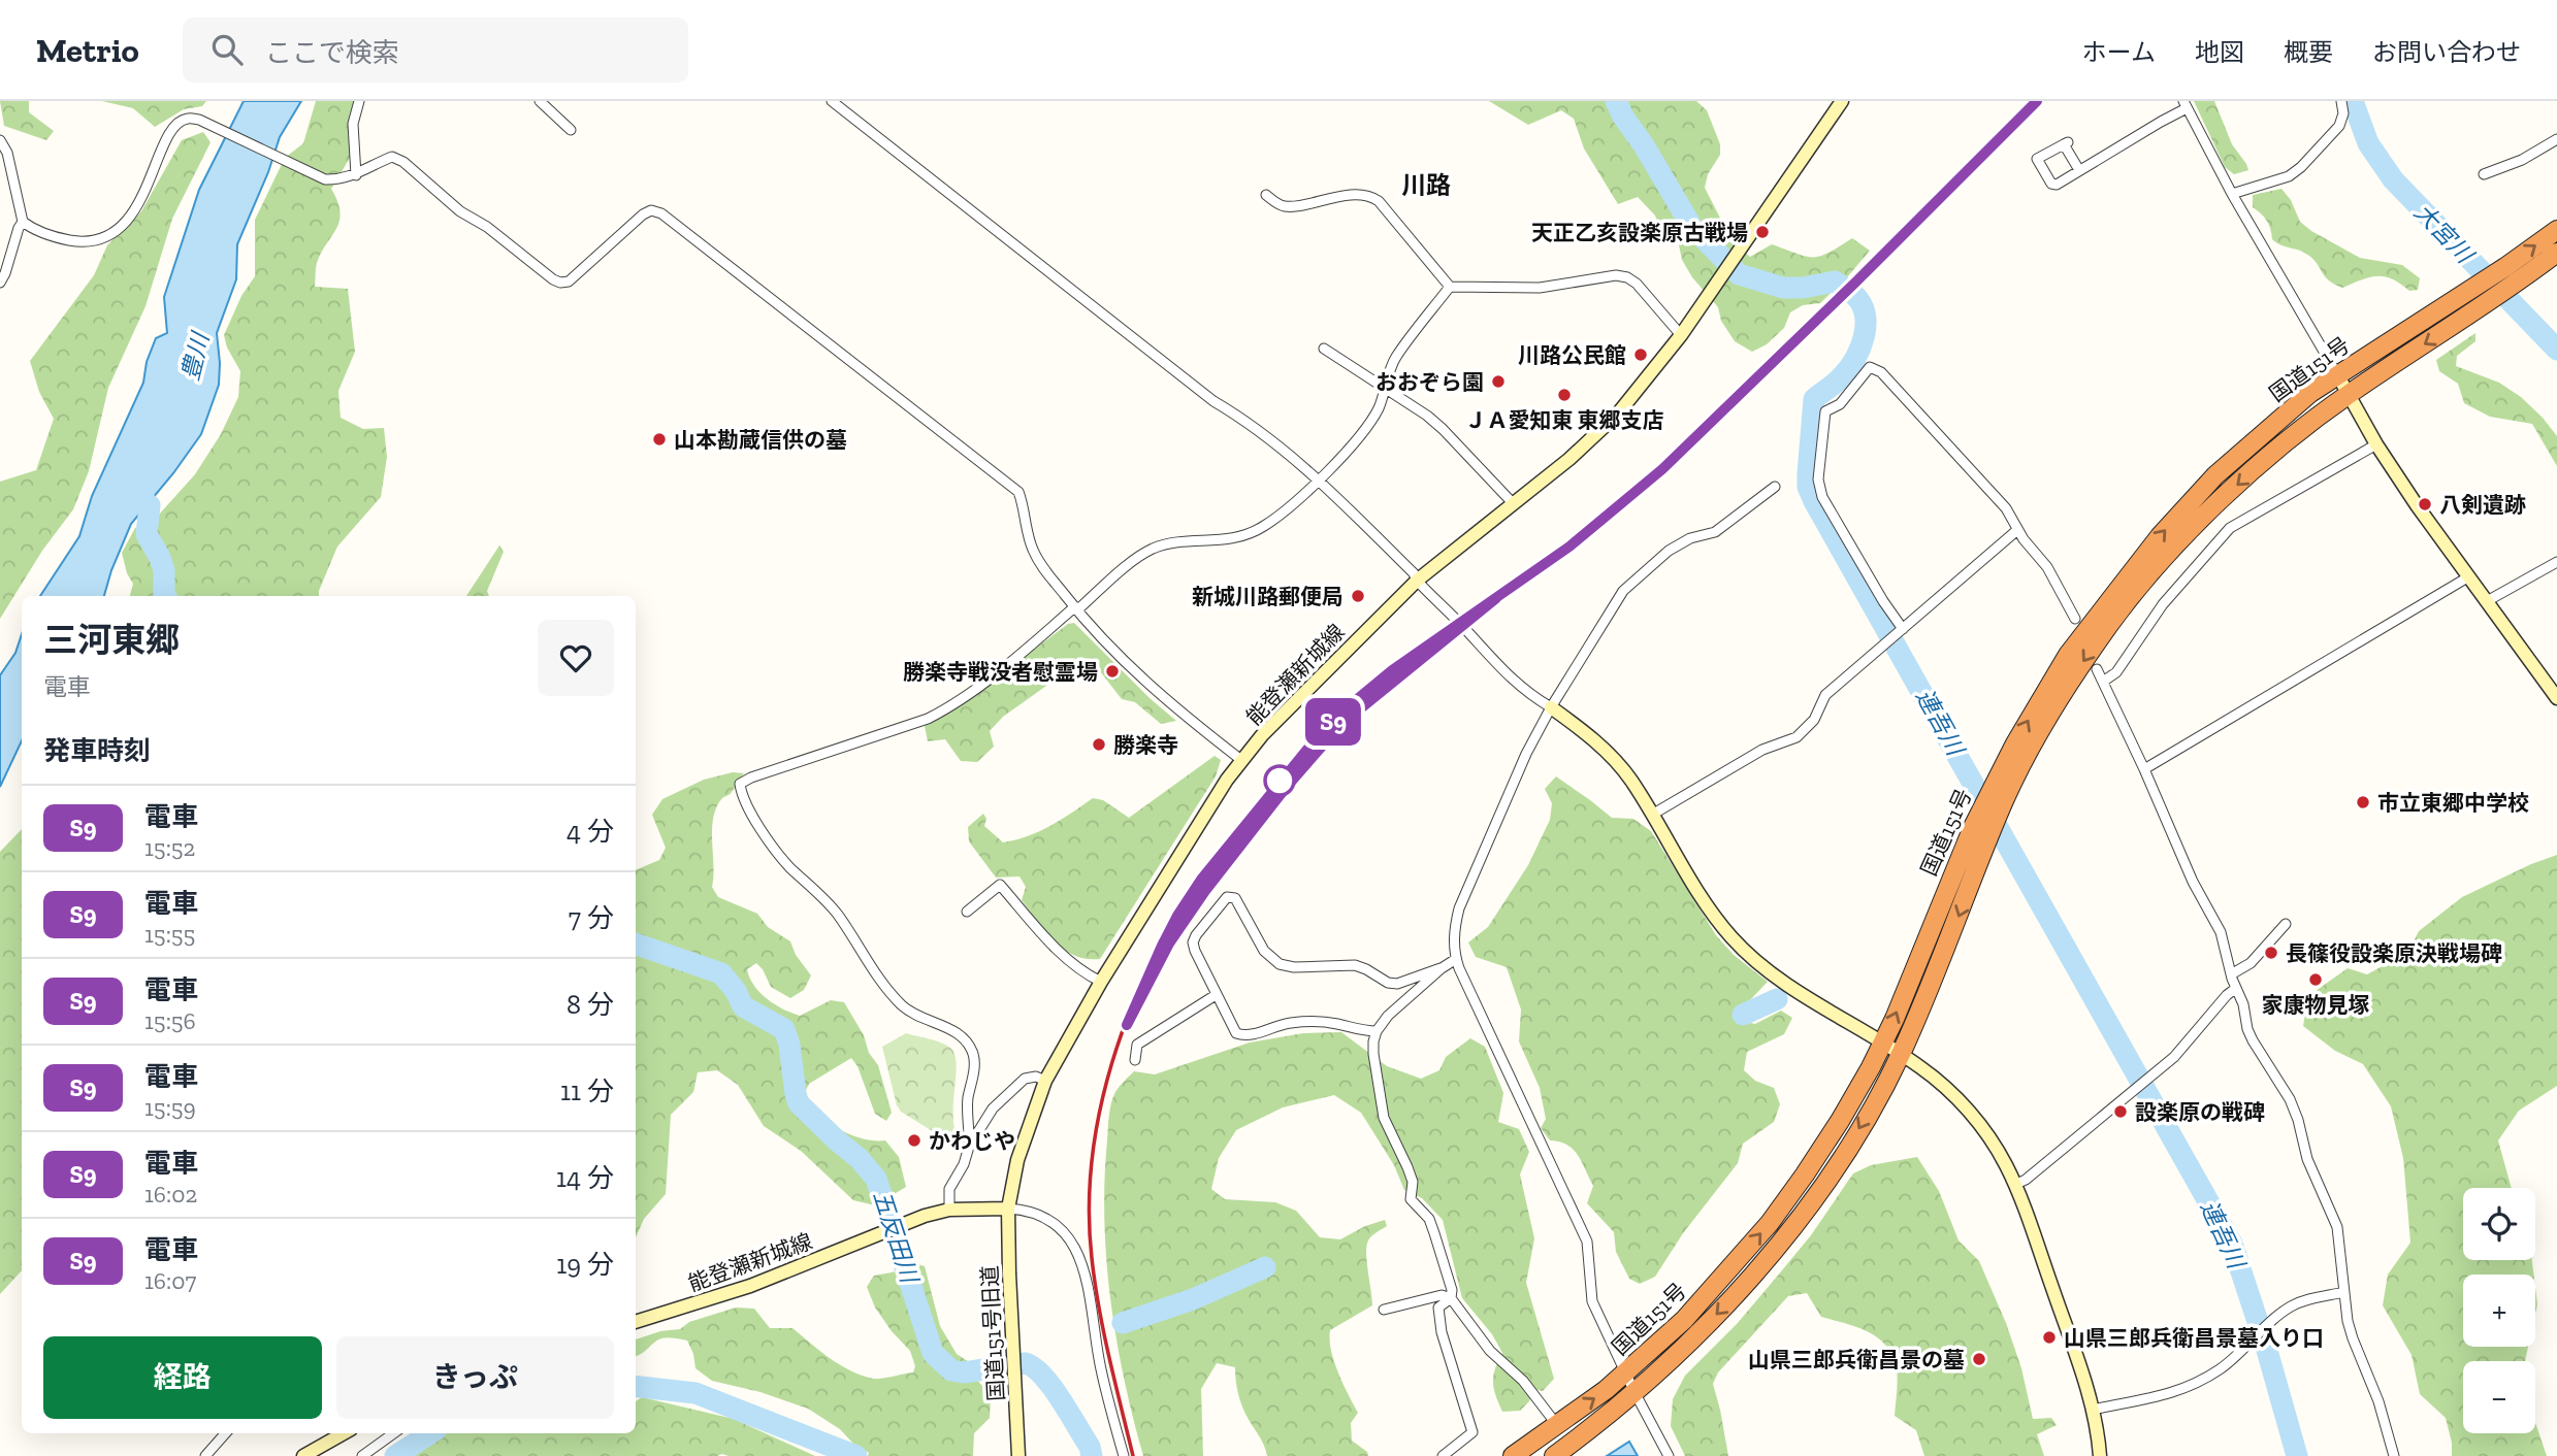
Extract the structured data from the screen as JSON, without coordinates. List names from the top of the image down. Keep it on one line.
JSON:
{"streets":{"highway":["国道151号"],"main road":["能登瀬新城線","国道151号旧道"]},"crossings":[["能登瀬新城線","国道151号旧道"]],"districts":["川路"],"water":["大宮川","豊川","連吾川","五反田川"],"places":["天正乙亥設楽原古戦場","川路公民館","おおぞら園","ＪＡ愛知東 東郷支店","山本勘蔵信供の墓","八剣遺跡","新城川路郵便局","勝楽寺戦没者慰霊場","勝楽寺","市立東郷中学校","長篠役設楽原決戦場碑","家康物見塚","設楽原の戦碑","かわじや","山県三郎兵衛昌景墓入り口","山県三郎兵衛昌景の墓"],"page":{"header":"Metrio","search":"ここで検索","nav":["ホーム","地図","概要","お問い合わせ"],"on_map":"S9","heading":[["三河東郷","電車"],"発車時刻"],"list":[{"mark":"S9","name":"電車","note":"15:52","value":"4 分"},{"mark":"S9","name":"電車","note":"15:55","value":"7 分"},{"mark":"S9","name":"電車","note":"15:56","value":"8 分"},{"mark":"S9","name":"電車","note":"15:59","value":"11 分"},{"mark":"S9","name":"電車","note":"16:02","value":"14 分"},{"mark":"S9","name":"電車","note":"16:07","value":"19 分"}],"map_buttons":["+","−"],"buttons":["経路","きっぷ"]}}
